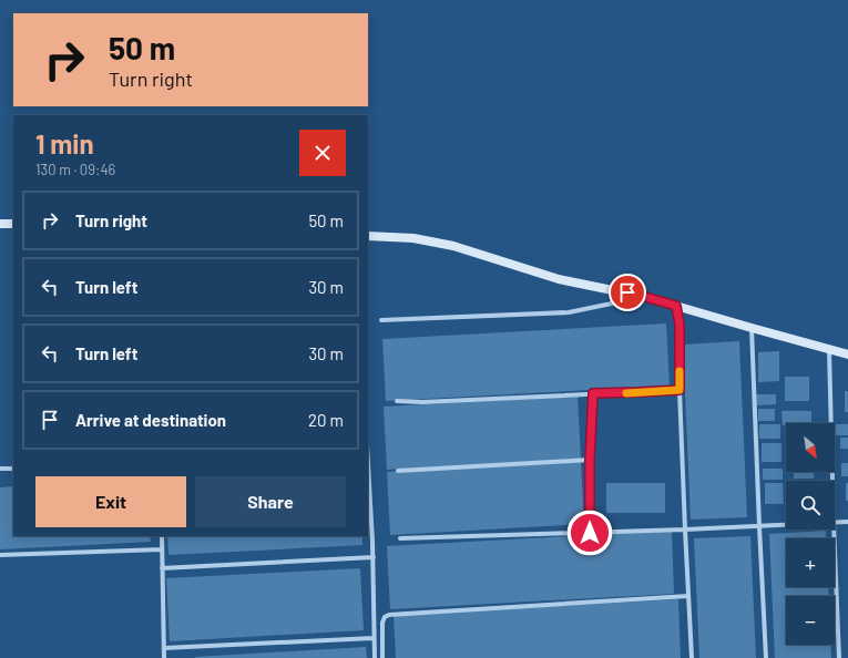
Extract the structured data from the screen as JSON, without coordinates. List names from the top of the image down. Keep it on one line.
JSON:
{"north":"bottom right","page":{"turn":["50 m","Turn right"],"heading":["1 min","130 m · 09:46"],"list":[{"name":"Turn right","value":"50 m"},{"name":"Turn left","value":"30 m"},{"name":"Turn left","value":"30 m"},{"name":"Arrive at destination","value":"20 m"}],"map_buttons":["+","−"],"buttons":["Exit","Share"]}}
